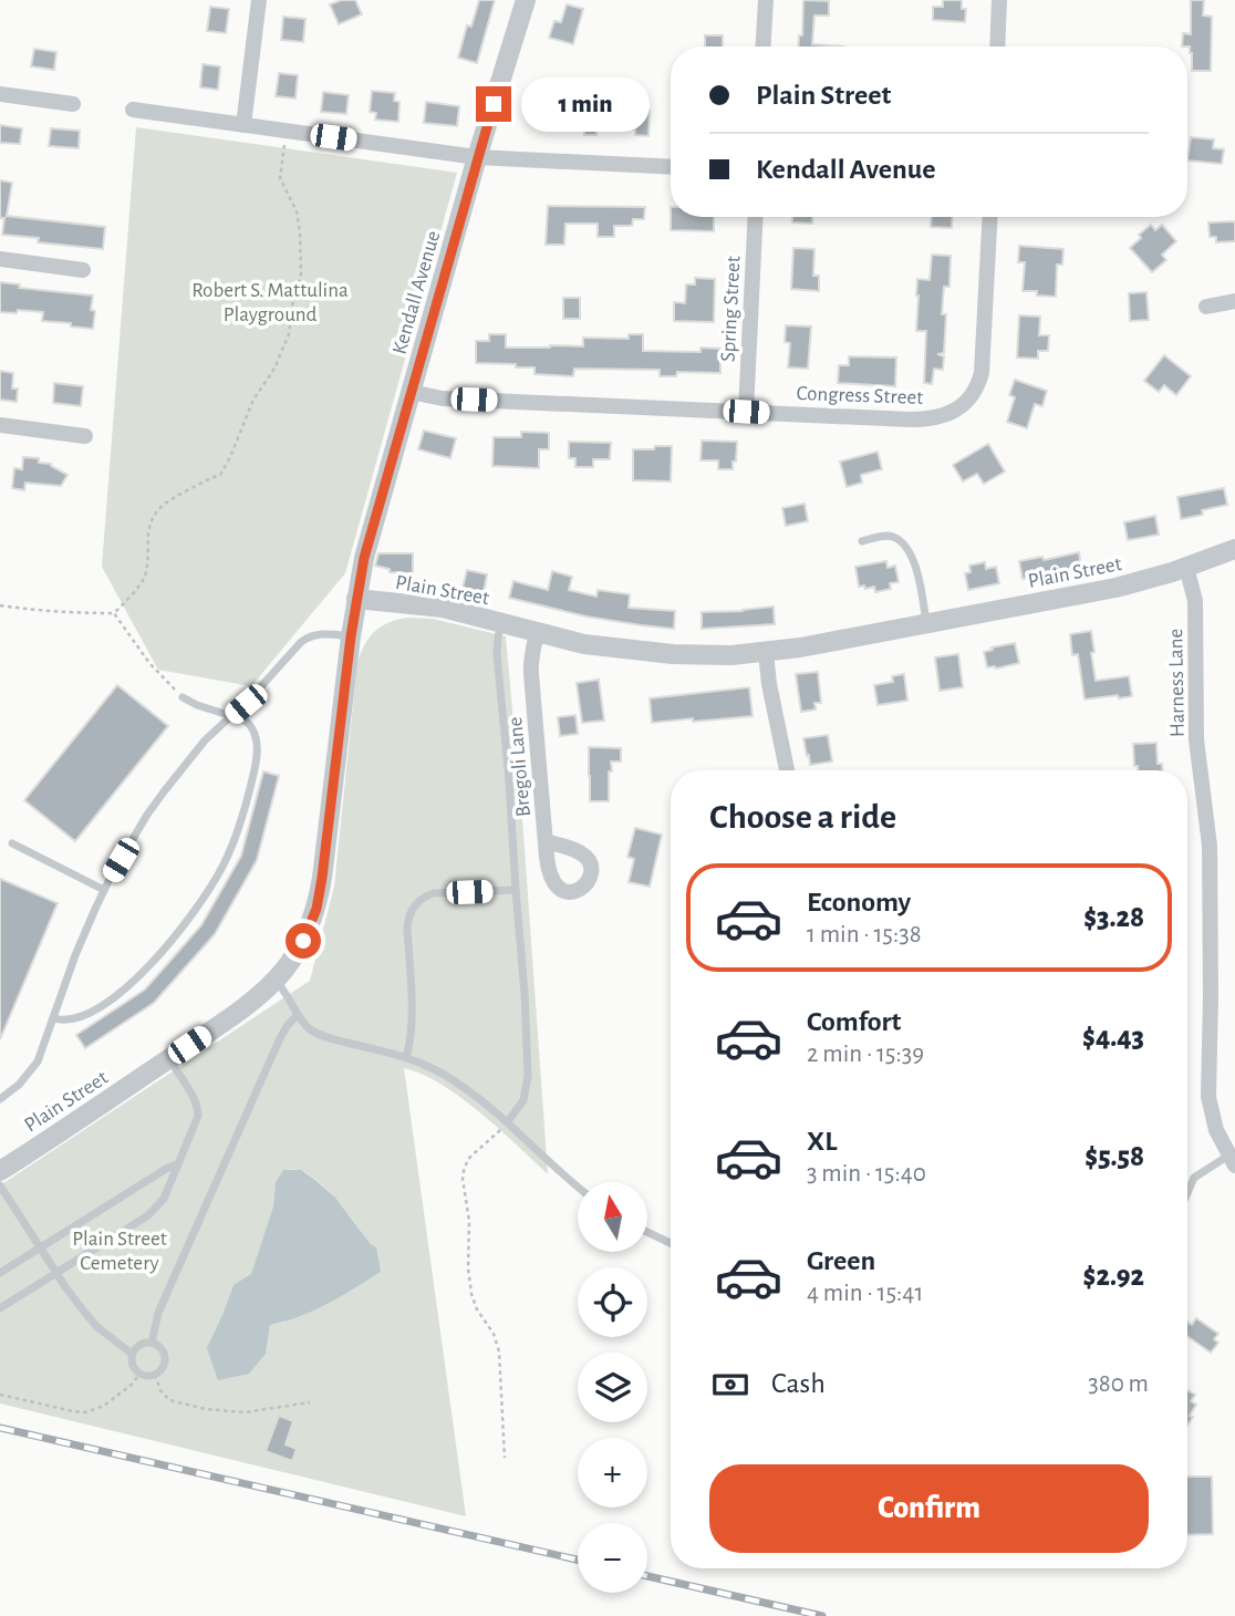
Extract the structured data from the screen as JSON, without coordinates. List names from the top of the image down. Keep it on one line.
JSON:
{"streets":{"street":["Kendall Avenue","Spring Street","Congress Street","Plain Street","Harness Lane","Bregoli Lane"]},"crossings":[["Kendall Avenue","Congress Street"],["Kendall Avenue","Plain Street"],["Spring Street","Congress Street"],["Plain Street","Harness Lane"],["Plain Street","Bregoli Lane"]],"parks":["Robert S. Mattulina Playground","Plain Street Cemetery"],"north":"top","page":{"banner":["Plain Street","Kendall Avenue"],"bubble":"1 min","heading":"Choose a ride","list":[{"name":"Economy","note":"1 min · 15:38","value":"$3.28"},{"name":"Comfort","note":"2 min · 15:39","value":"$4.43"},{"name":"XL","note":"3 min · 15:40","value":"$5.58"},{"name":"Green","note":"4 min · 15:41","value":"$2.92"}],"map_buttons":["+","−"],"pay":["Cash","380 m"],"buttons":"Confirm"}}
